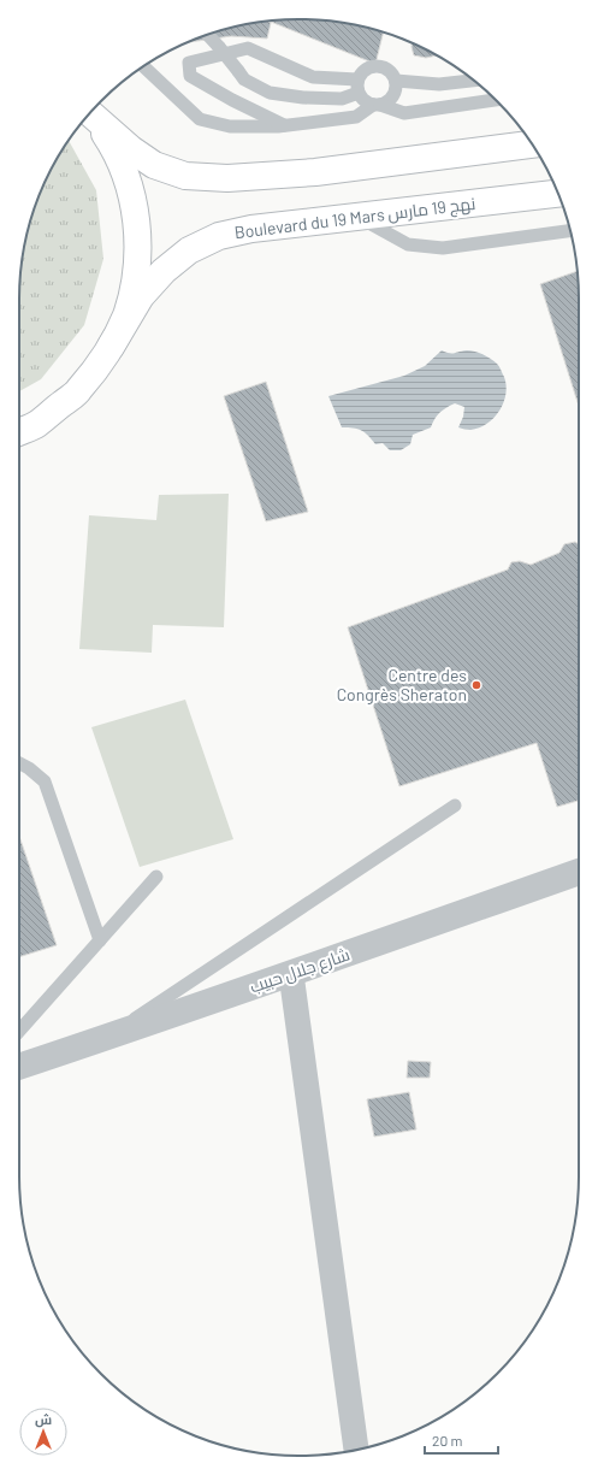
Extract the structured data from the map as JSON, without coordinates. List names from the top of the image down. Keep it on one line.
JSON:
{"streets":{"main road":["Boulevard du 19 Mars نهج 19 مارس"],"street":["شارع جلال حبيب"]},"places":["Centre des Congrès Sheraton"],"scale_bar":"20 m","north":"top"}
